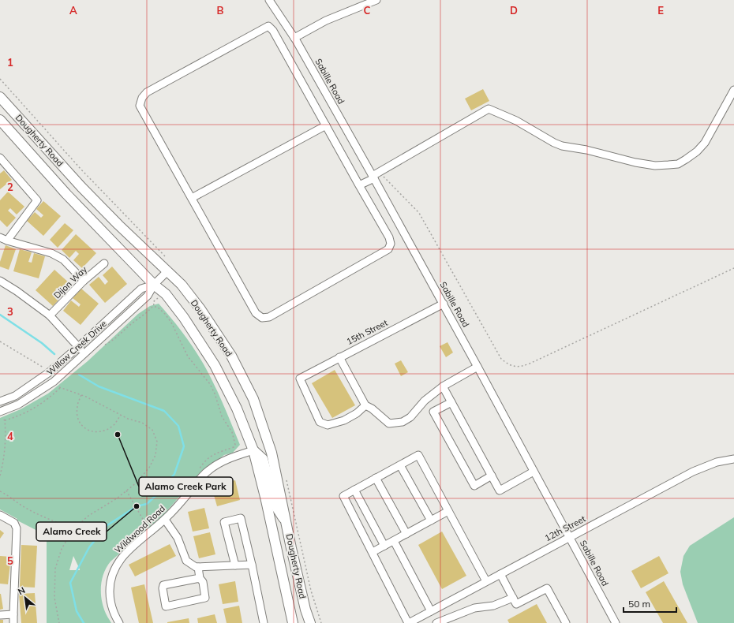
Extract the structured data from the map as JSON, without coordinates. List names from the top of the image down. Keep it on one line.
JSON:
{"streets":{"main road":["Dougherty Road"],"street":["Sabille Road","Dijon Way","15th Street","Willow Creek Drive","12th Street","Wildwood Road"]},"crossings":[["Sabille Road","15th Street"],["Sabille Road","12th Street"],["Dougherty Road","Willow Creek Drive"],["Dougherty Road","Wildwood Road"]],"places":["Alamo Creek Park","Alamo Creek"],"scale_bar":"50 m","north":"top left","grid":{"columns":["A","B","C","D","E"],"rows":["1","2","3","4","5"]}}
